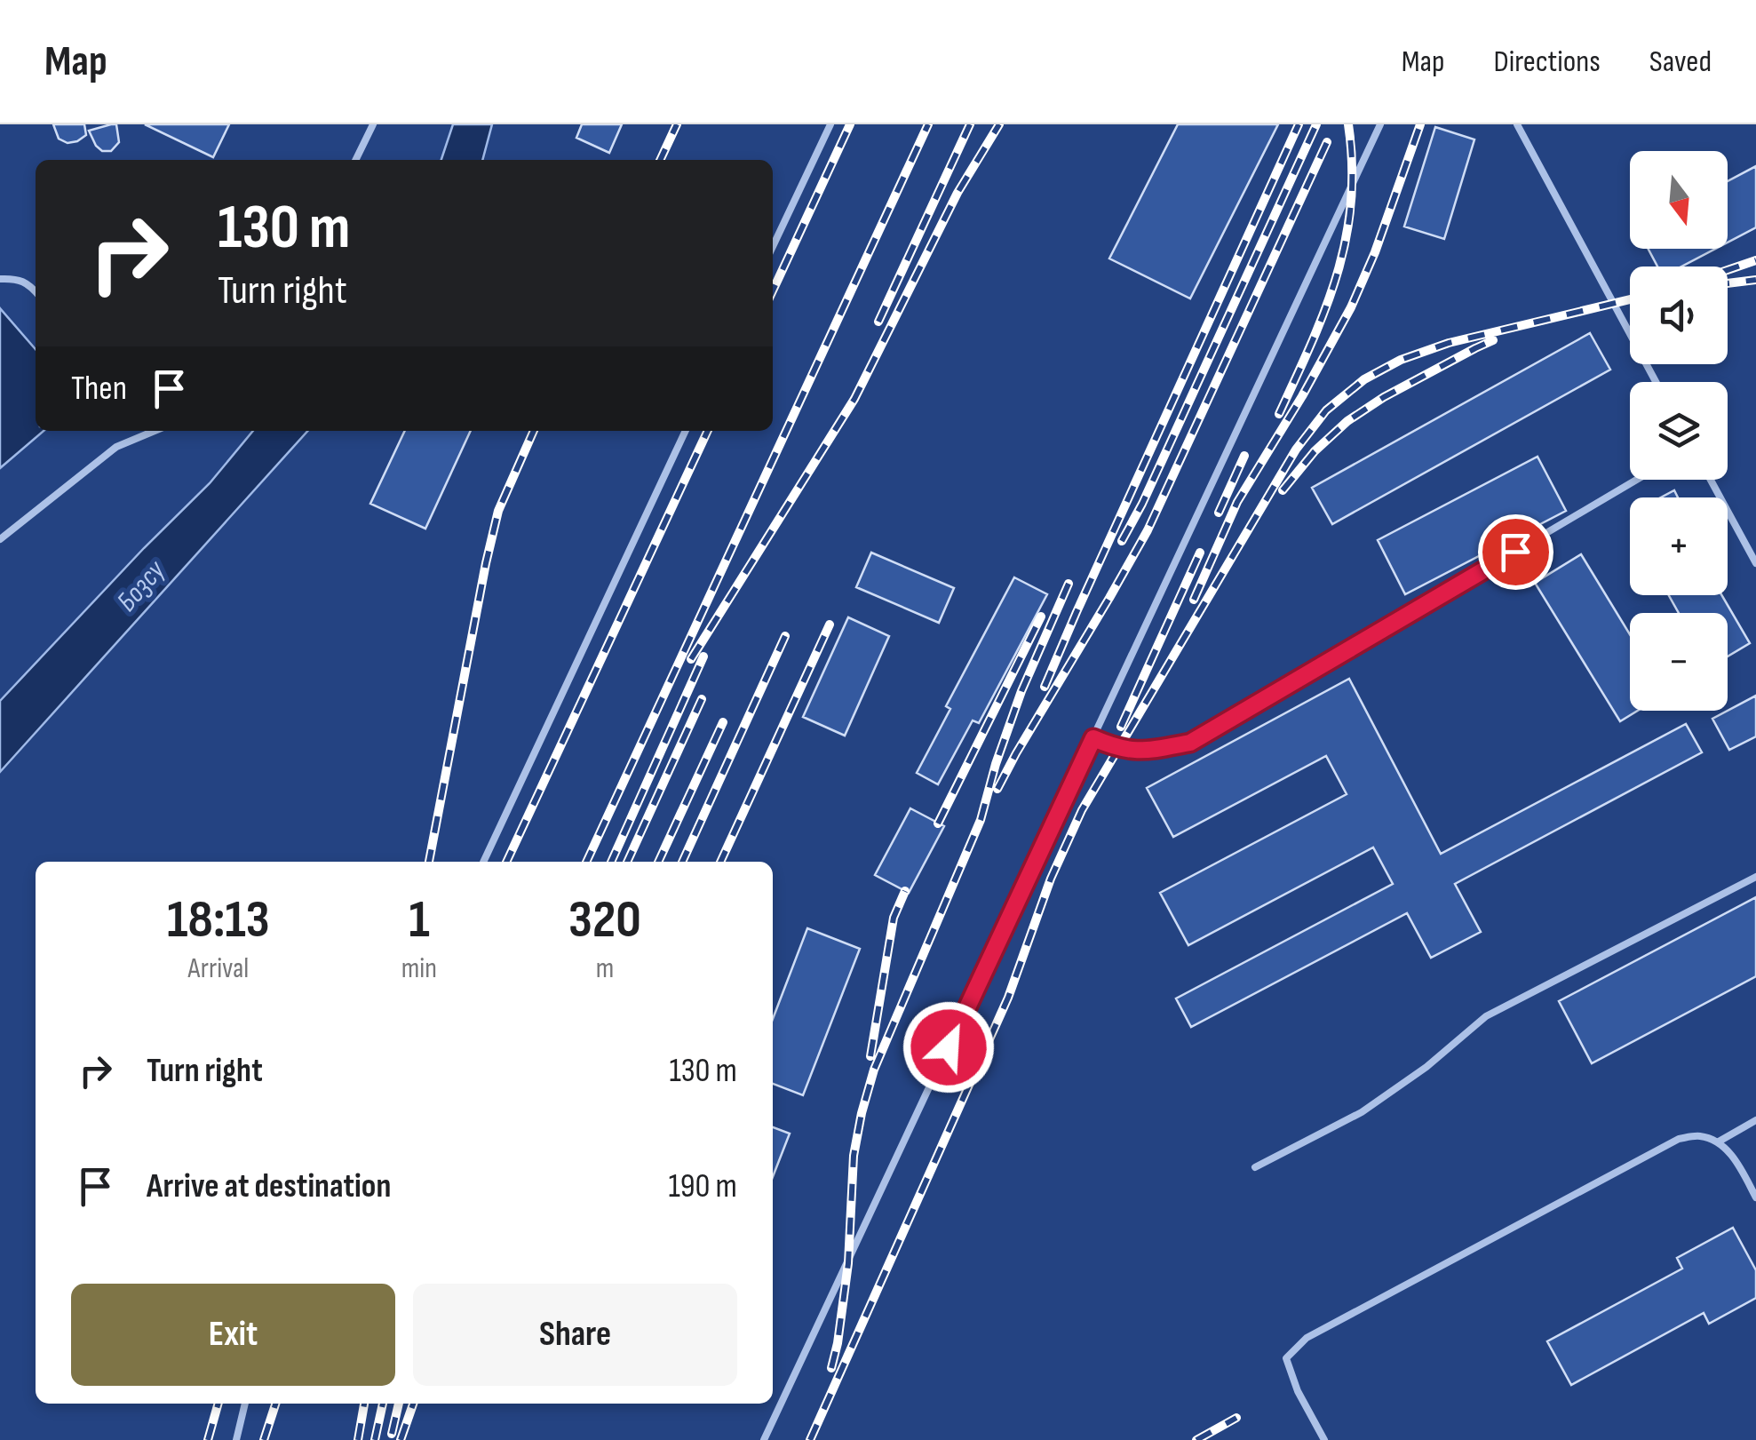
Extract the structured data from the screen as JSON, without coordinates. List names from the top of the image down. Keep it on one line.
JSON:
{"water":["Бозсу"],"north":"bottom","page":{"header":"Map","nav":["Map","Directions","Saved"],"map_buttons":["+","−"],"turn":["130 m","Turn right"],"then":"Then","eta":["18:13","Arrival","1","min","320","m"],"list":[{"name":"Turn right","value":"130 m"},{"name":"Arrive at destination","value":"190 m"}],"buttons":["Exit","Share"]}}
